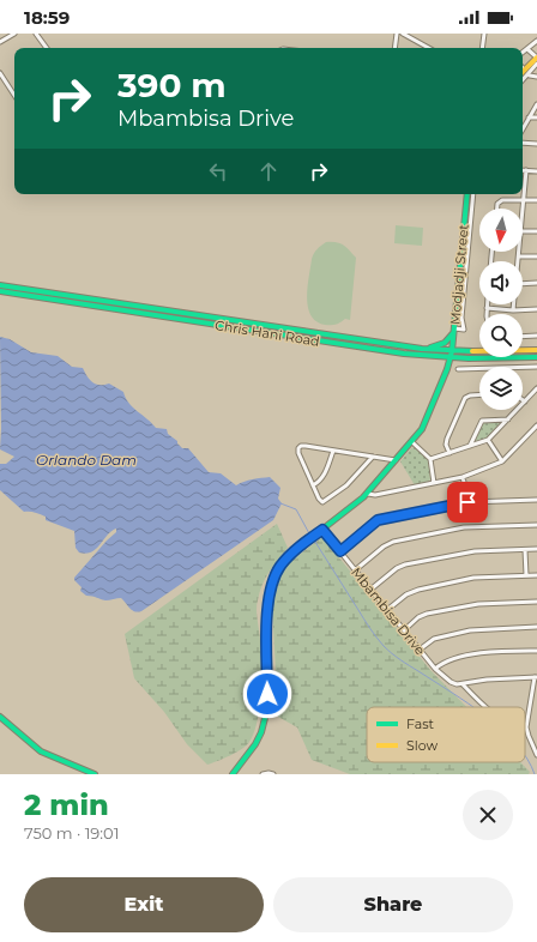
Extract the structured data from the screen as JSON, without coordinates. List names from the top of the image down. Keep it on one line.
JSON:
{"streets":{"main road":["Modjadji Street","Chris Hani Road"],"street":["Mbambisa Drive"]},"crossings":[["Modjadji Street","Chris Hani Road"]],"water":["Orlando Dam"],"legend":["Fast","Slow"],"north":"bottom","page":{"status":"18:59","turn":["390 m","Mbambisa Drive"],"heading":["2 min","750 m · 19:01"],"buttons":["Exit","Share"]}}
